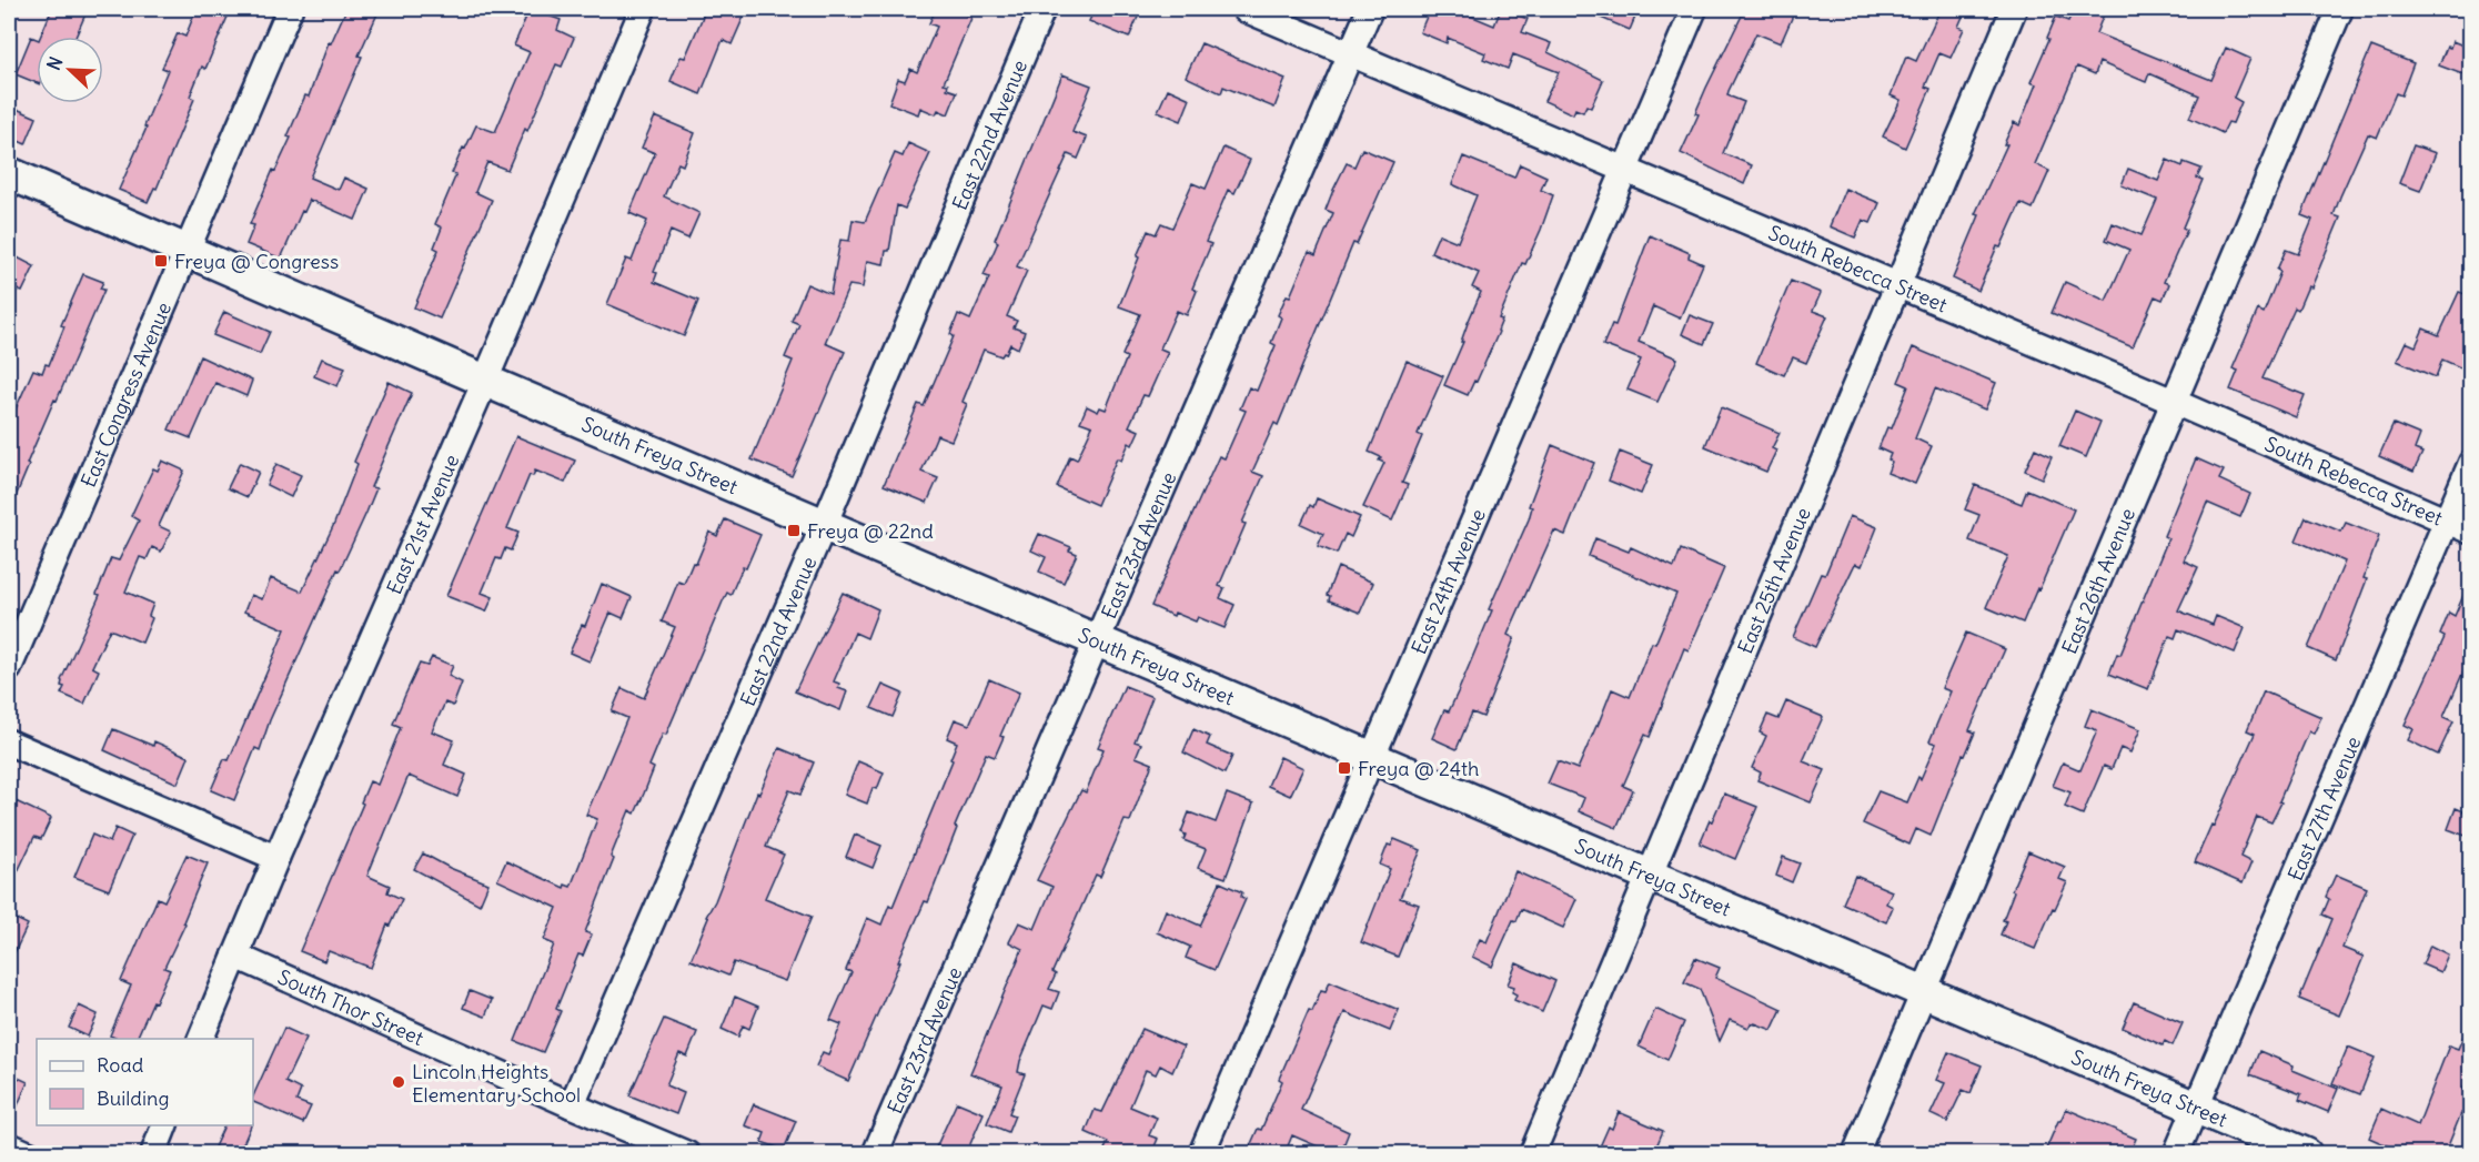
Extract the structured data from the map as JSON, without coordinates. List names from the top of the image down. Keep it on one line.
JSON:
{"streets":{"main road":["South Freya Street"],"street":["East 22nd Avenue","South Rebecca Street","East Congress Avenue","East 21st Avenue","East 23rd Avenue","East 24th Avenue","East 25th Avenue","East 26th Avenue","East 27th Avenue","South Thor Street"]},"crossings":[["East 22nd Avenue","South Freya Street"],["East 22nd Avenue","South Thor Street"],["South Rebecca Street","East 23rd Avenue"],["South Rebecca Street","East 24th Avenue"],["South Rebecca Street","East 25th Avenue"],["South Rebecca Street","East 26th Avenue"],["South Rebecca Street","East 27th Avenue"],["East Congress Avenue","South Freya Street"],["South Freya Street","East 21st Avenue"],["South Freya Street","East 23rd Avenue"],["South Freya Street","East 24th Avenue"],["South Freya Street","East 25th Avenue"],["South Freya Street","East 26th Avenue"],["South Freya Street","East 27th Avenue"],["East 21st Avenue","South Thor Street"]],"places":{"transit":["Freya @ Congress","Freya @ 22nd","Freya @ 24th"],"other":["Lincoln Heights Elementary School"]},"legend":["Road","Building"],"north":"top left"}
